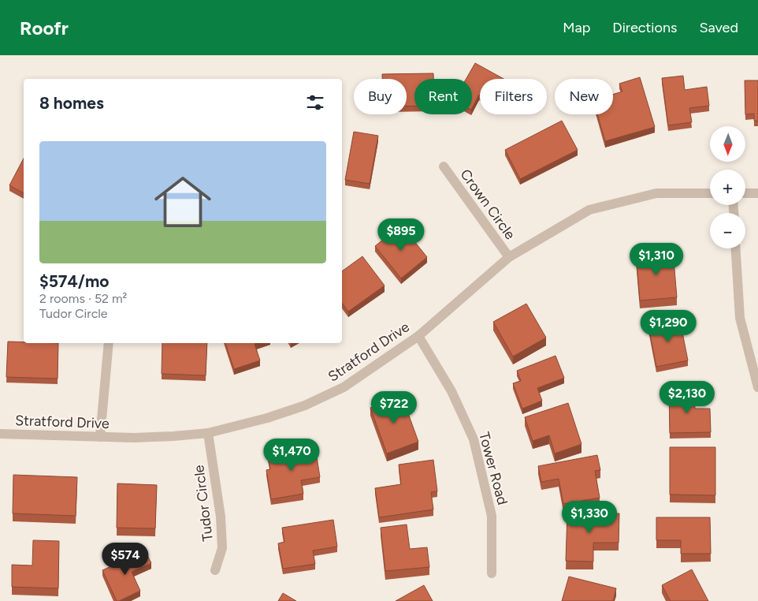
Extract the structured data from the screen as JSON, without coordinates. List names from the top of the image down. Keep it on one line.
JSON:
{"streets":{"street":["Crown Circle","Stratford Drive","Tower Road","Tudor Circle"]},"crossings":[["Crown Circle","Stratford Drive"],["Stratford Drive","Tower Road"],["Stratford Drive","Tudor Circle"]],"north":"bottom","page":{"header":"Roofr","nav":["Map","Directions","Saved"],"chip":["Buy","Rent","Filters","New"],"heading":"8 homes","map_buttons":["+","−"],"list":[{"name":"$574/mo","note":"2 rooms · 52 m² · Tudor Circle"}],"price":["$895","$1,310","$1,290","$2,130","$722","$1,470","$1,330","$574"]}}
